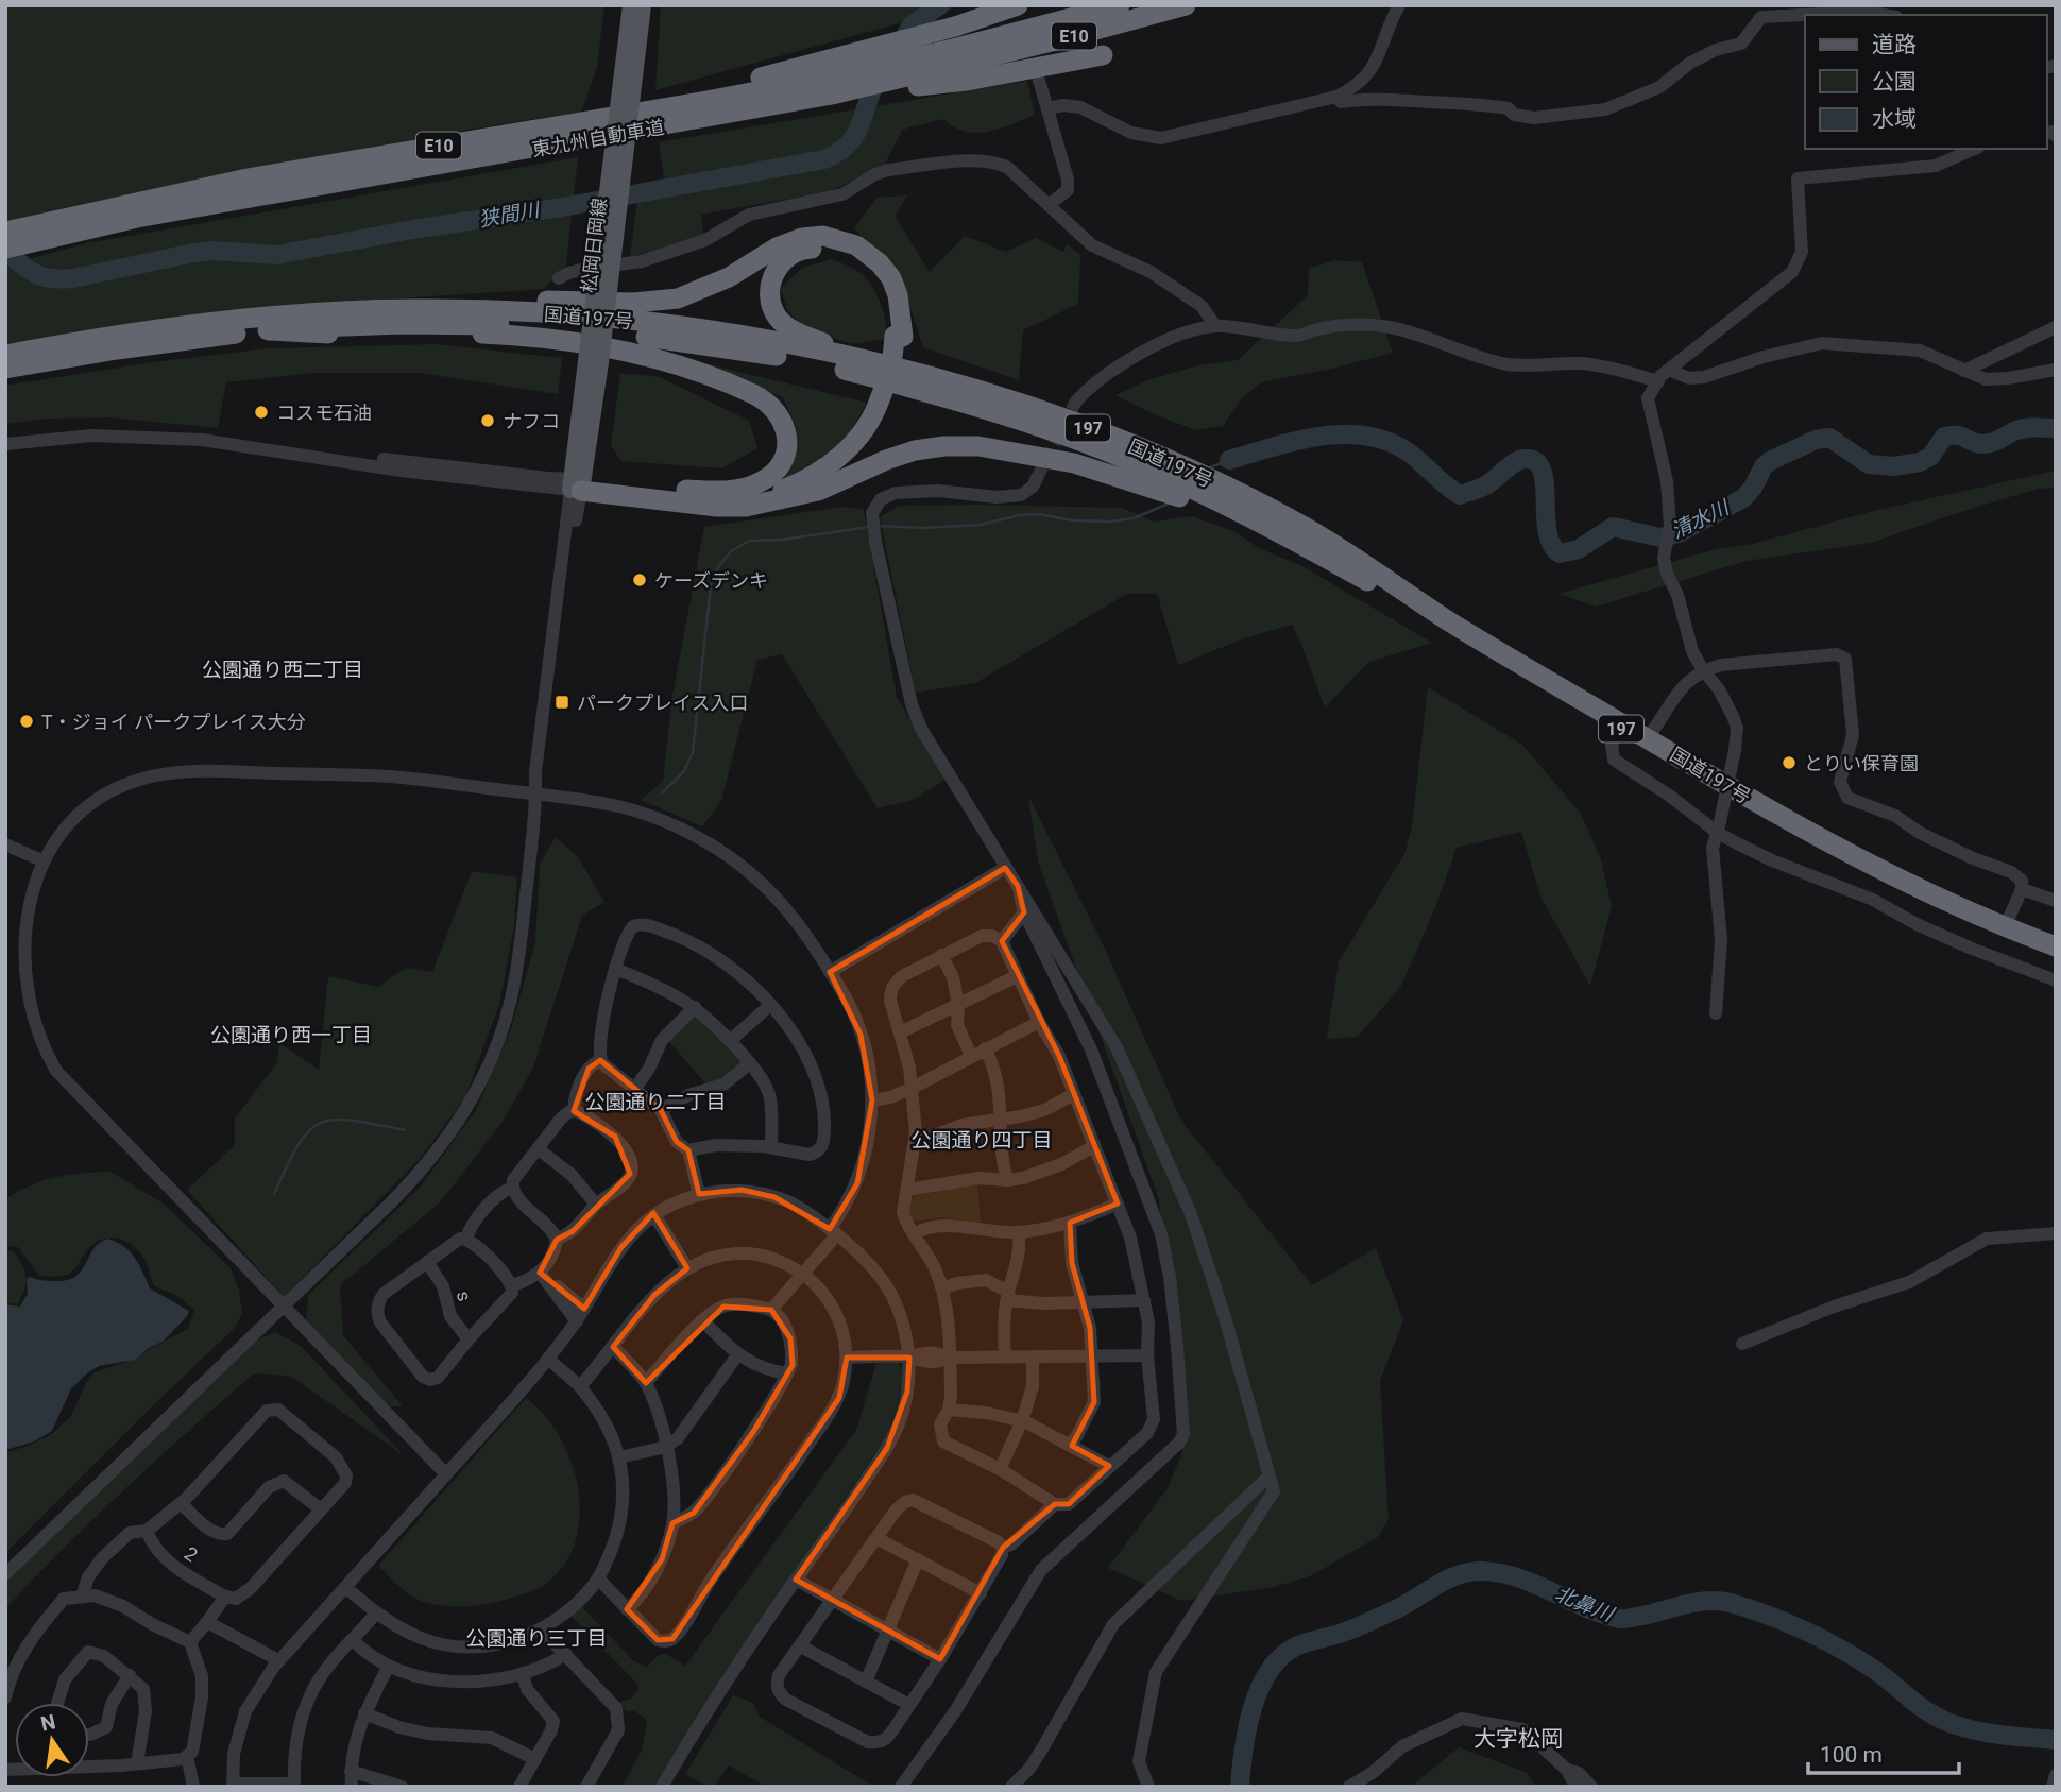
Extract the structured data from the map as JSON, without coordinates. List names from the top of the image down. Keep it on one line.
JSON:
{"streets":{"highway":["E10","東九州自動車道","国道197号","197"],"main road":["松岡日岡線"],"street":["s","2"]},"districts":["公園通り西二丁目","公園通り西一丁目","公園通り二丁目","公園通り四丁目","公園通り三丁目","大字松岡"],"water":["狭間川","清水川","北鼻川"],"places":{"other":["コスモ石油","ナフコ","ケーズデンキ","T・ジョイ パークプレイス大分","とりい保育園"],"transit":["パークプレイス入口"]},"legend":["道路","公園","水域"],"scale_bar":"100 m","north":"top"}
